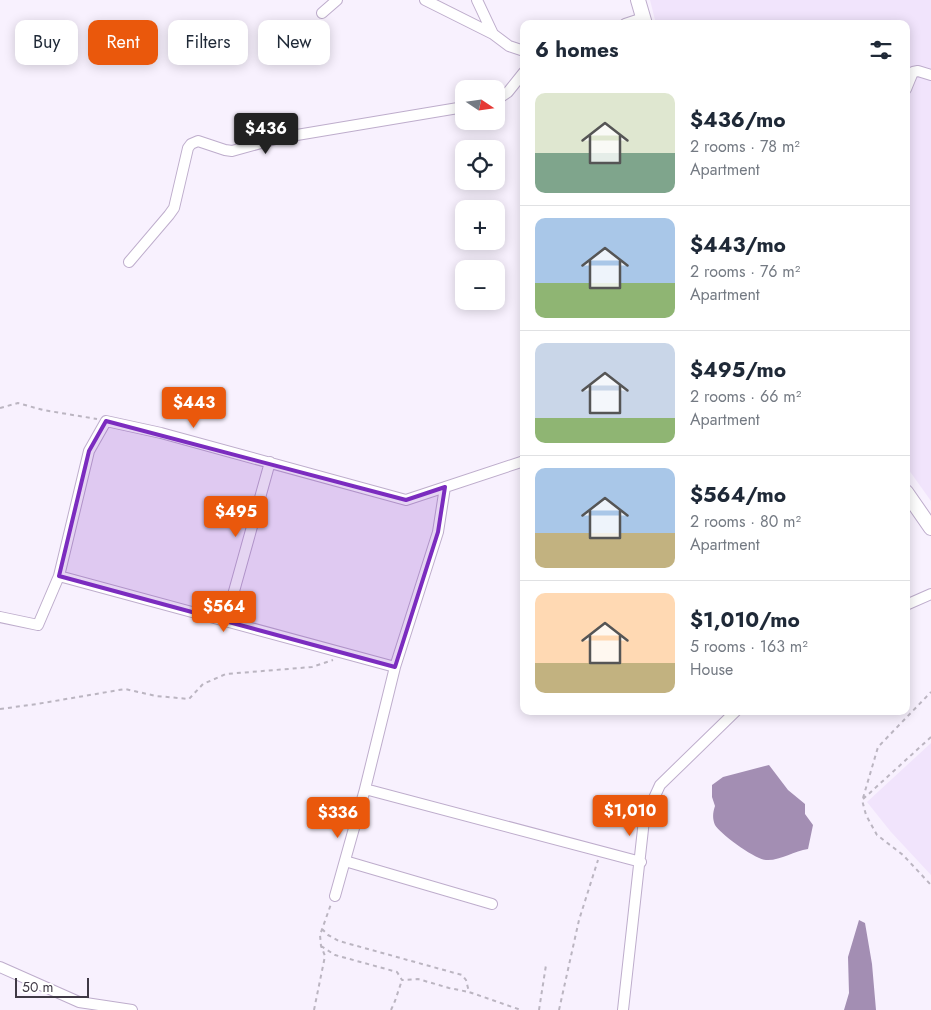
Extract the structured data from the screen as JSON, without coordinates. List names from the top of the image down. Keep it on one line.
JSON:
{"scale_bar":"50 m","north":"right","page":{"chip":["Buy","Rent","Filters","New"],"heading":"6 homes","map_buttons":["+","−"],"list":[{"name":"$436/mo","note":"2 rooms · 78 m² · Apartment"},{"name":"$443/mo","note":"2 rooms · 76 m² · Apartment"},{"name":"$495/mo","note":"2 rooms · 66 m² · Apartment"},{"name":"$564/mo","note":"2 rooms · 80 m² · Apartment"},{"name":"$1,010/mo","note":"5 rooms · 163 m² · House"}],"price":["$436","$443","$495","$564","$1,010","$336"],"scale":"50 m"}}
